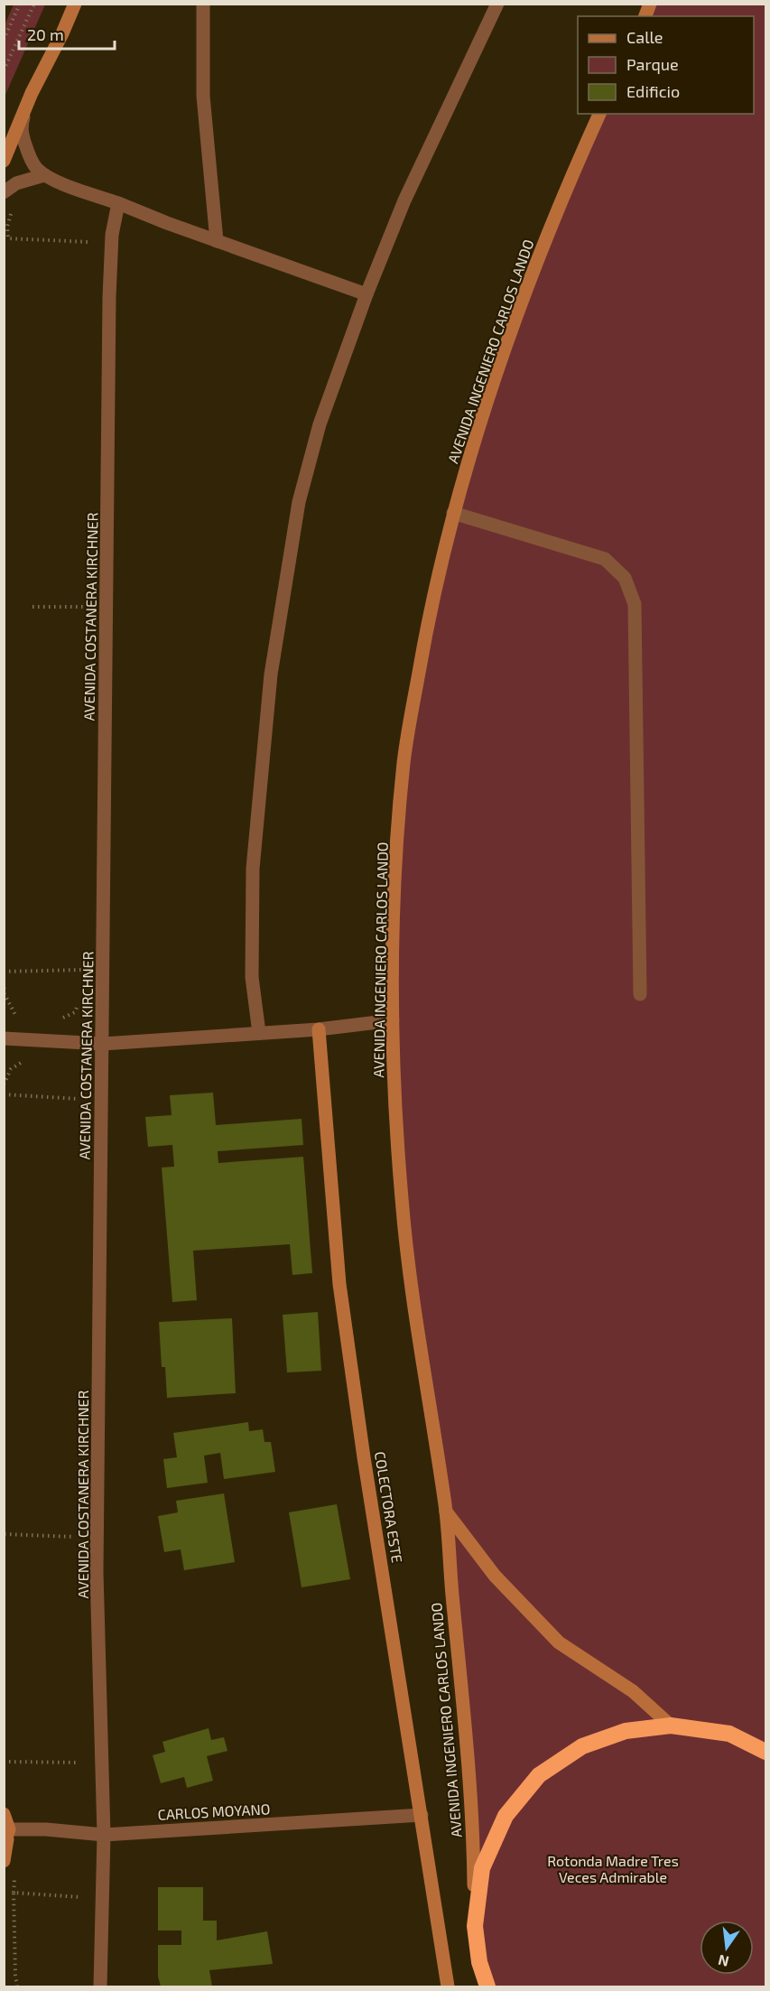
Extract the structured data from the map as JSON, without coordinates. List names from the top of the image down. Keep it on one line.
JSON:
{"streets":{"street":["AVENIDA INGENIERO CARLOS LANDO","AVENIDA COSTANERA KIRCHNER","COLECTORA ESTE","CARLOS MOYANO"]},"crossings":[["AVENIDA COSTANERA KIRCHNER","CARLOS MOYANO"],["COLECTORA ESTE","CARLOS MOYANO"]],"parks":["Rotonda Madre Tres Veces Admirable"],"legend":["Calle","Parque","Edificio"],"scale_bar":"20 m","north":"bottom"}
